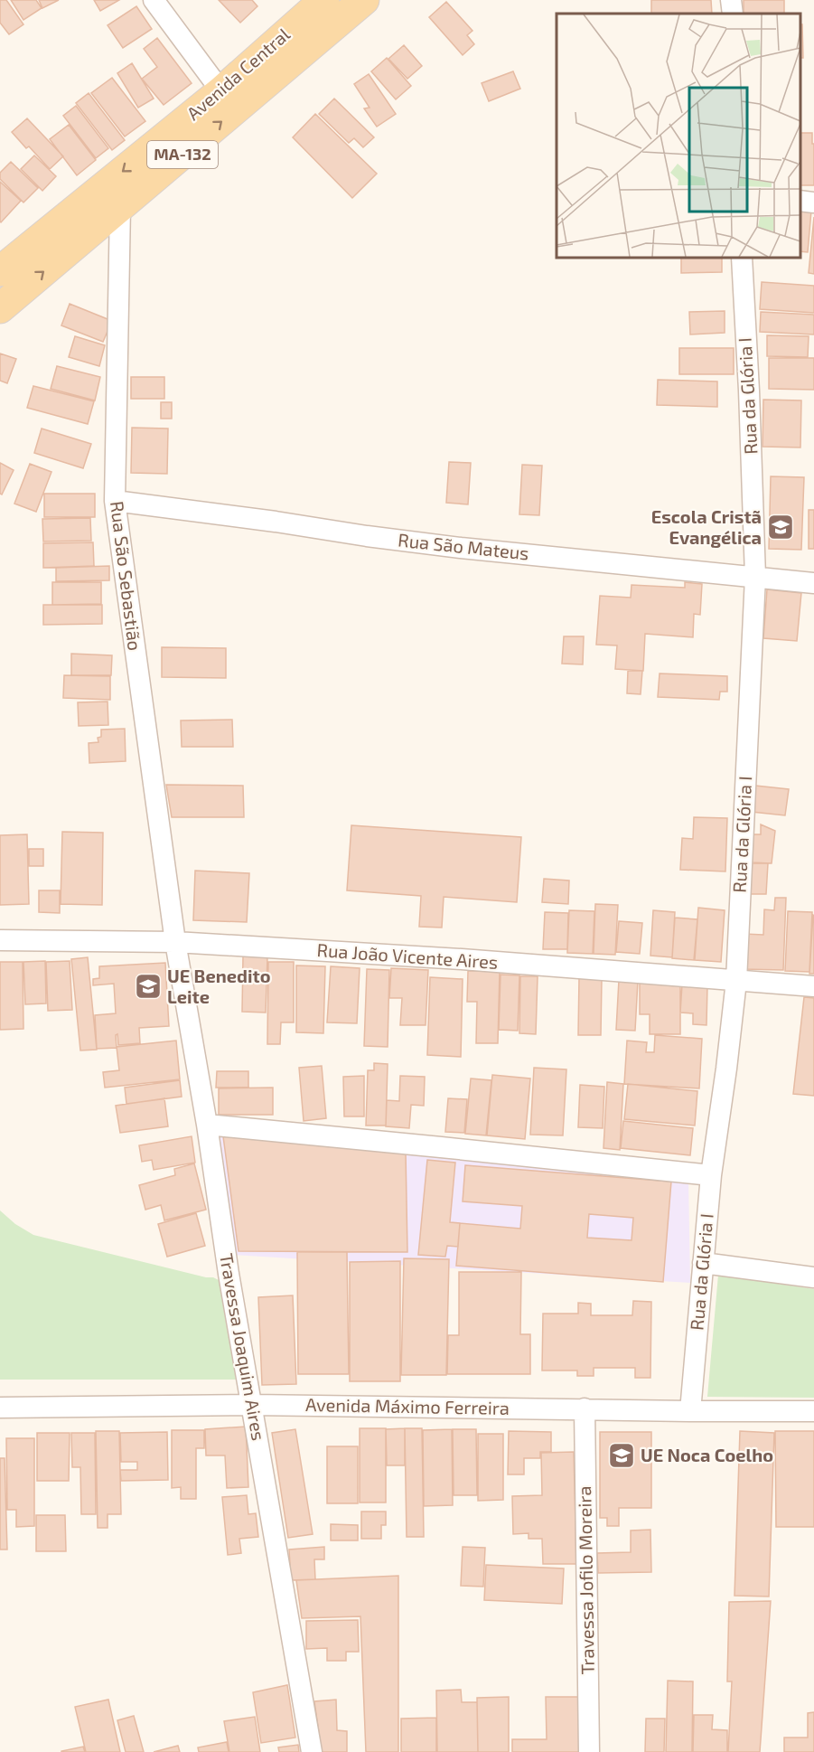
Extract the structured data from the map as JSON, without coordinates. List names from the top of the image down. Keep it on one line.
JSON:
{"streets":{"main road":["Avenida Central","MA-132"],"street":["Rua da Glória I","Rua São Mateus","Rua São Sebastião","Rua João Vicente Aires","Travessa Joaquim Aires","Avenida Máximo Ferreira","Travessa Jofilo Moreira"]},"crossings":[["MA-132","Rua São Sebastião"],["Rua da Glória I","Rua São Mateus"],["Rua da Glória I","Rua João Vicente Aires"],["Rua da Glória I","Avenida Máximo Ferreira"],["Rua São Mateus","Rua São Sebastião"],["Rua São Sebastião","Rua João Vicente Aires"],["Rua São Sebastião","Travessa Joaquim Aires"],["Rua João Vicente Aires","Travessa Joaquim Aires"],["Travessa Joaquim Aires","Avenida Máximo Ferreira"],["Avenida Máximo Ferreira","Travessa Jofilo Moreira"]],"places":{"school or university":["Escola Cristã Evangélica","UE Benedito Leite","UE Noca Coelho"]}}
